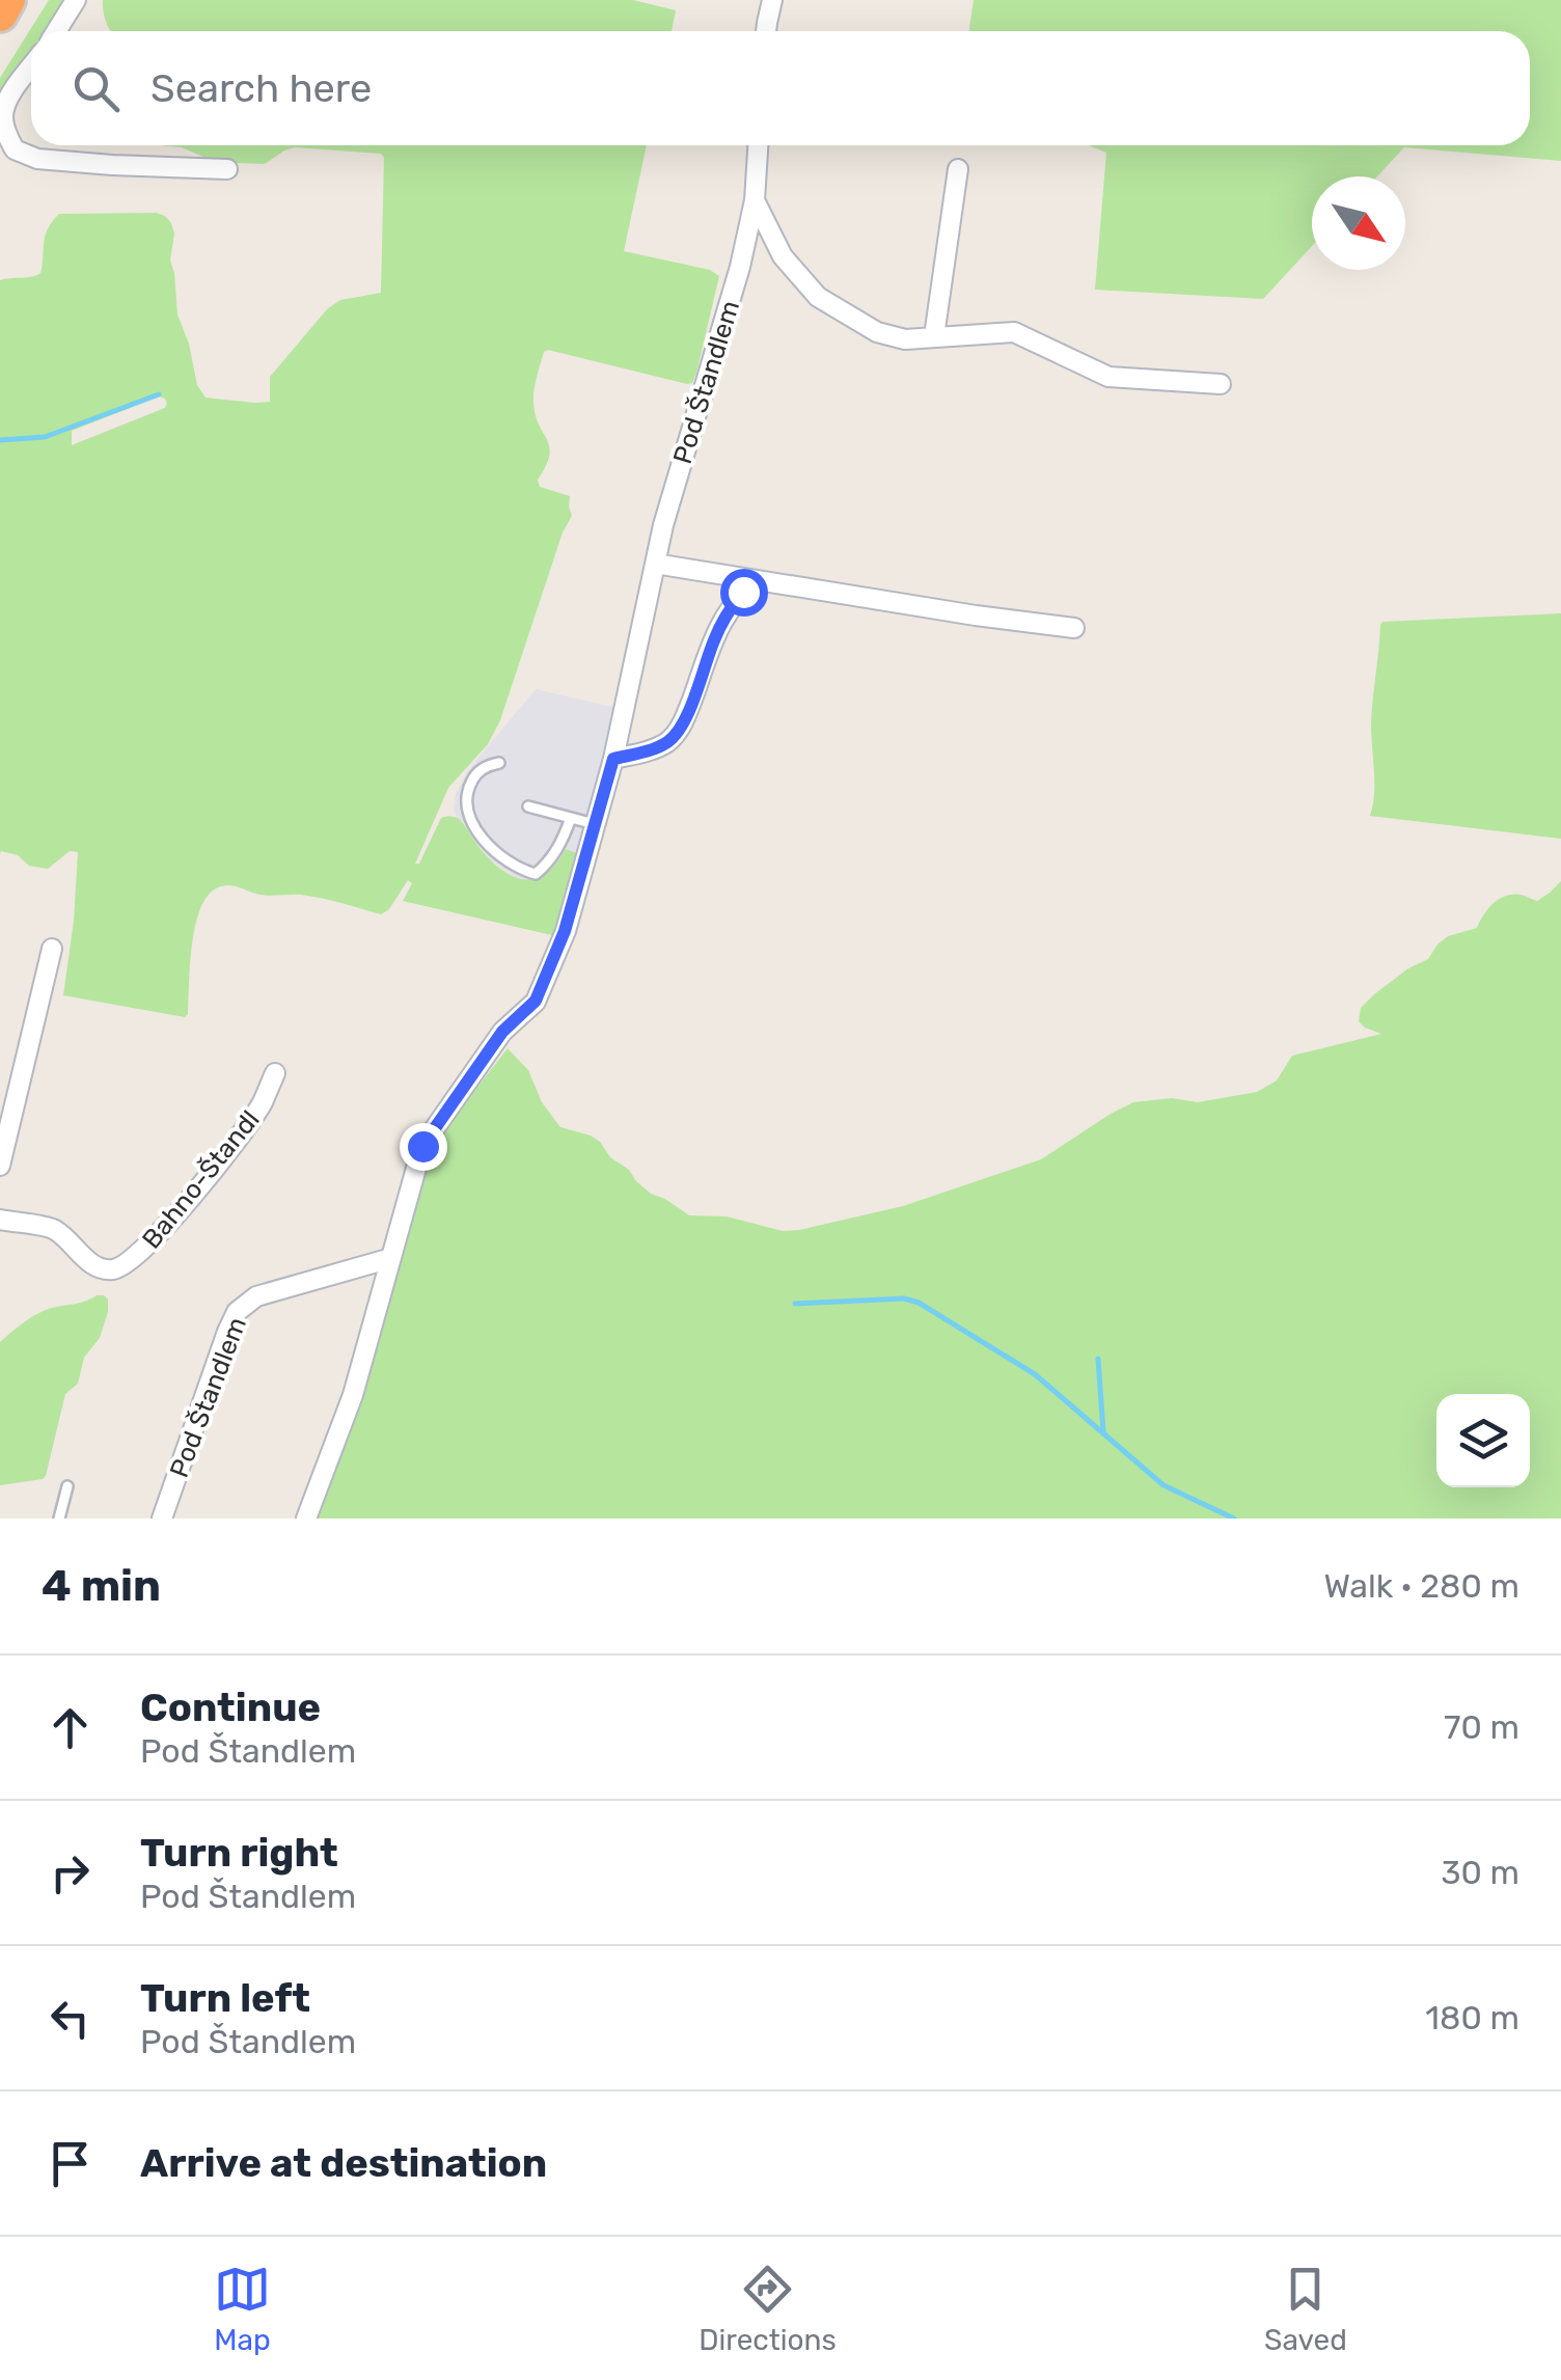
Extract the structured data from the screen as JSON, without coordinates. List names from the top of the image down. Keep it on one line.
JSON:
{"streets":{"street":["Pod Štandlem","Bahno-Štandl"]},"north":"bottom right","page":{"search":"Search here","heading":["4 min","Walk · 280 m"],"list":[["Continue","Pod Štandlem","70 m"],["Turn right","Pod Štandlem","30 m"],["Turn left","Pod Štandlem","180 m"],"Arrive at destination"],"nav":["Map","Directions","Saved"]}}
